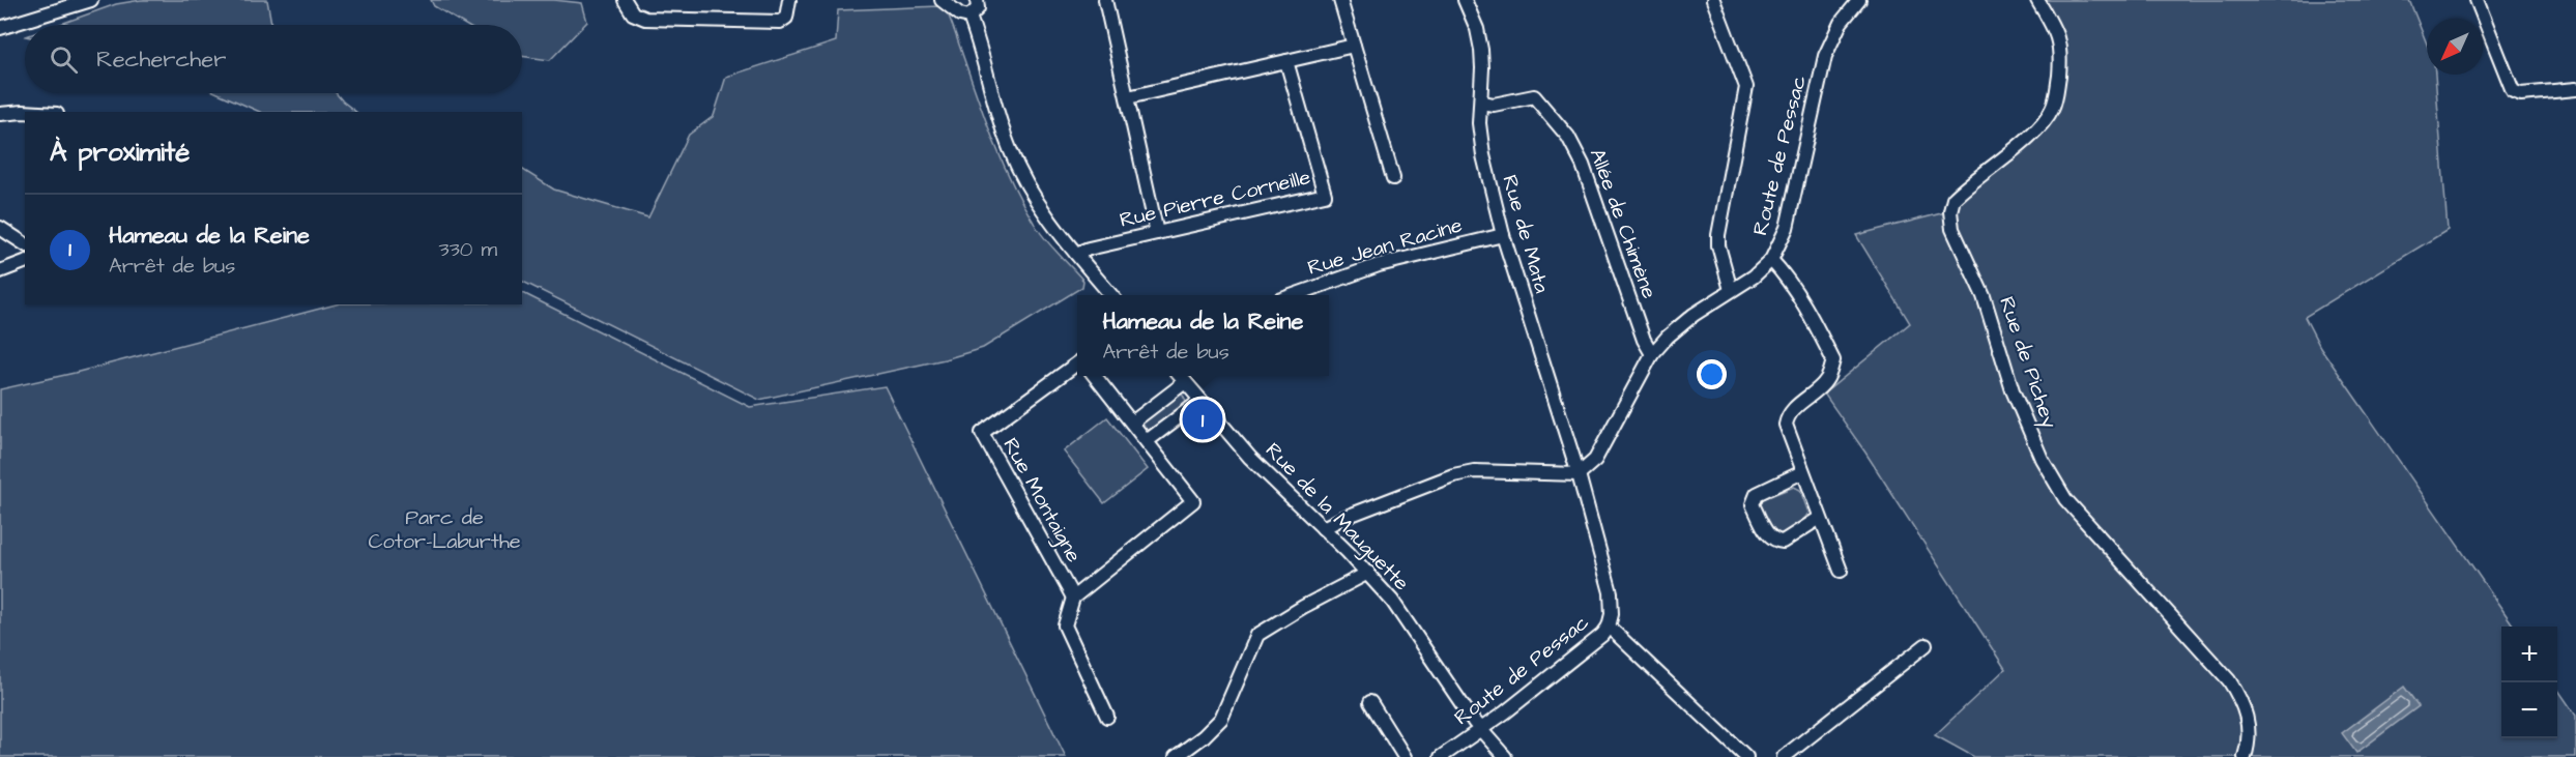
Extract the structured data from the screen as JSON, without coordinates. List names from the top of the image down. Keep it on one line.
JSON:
{"streets":{"street":["Route de Pessac","Rue Pierre Corneille","Allée de Chimène","Rue de Mata","Rue Jean Racine","Rue de Pichey","Rue Montaigne","Rue de la Mauguette"]},"crossings":[["Route de Pessac","Allée de Chimène"],["Route de Pessac","Rue de Mata"],["Route de Pessac","Rue de la Mauguette"],["Allée de Chimène","Rue de Mata"],["Rue de Mata","Rue Jean Racine"]],"parks":["Parc de Cotor-Laburthe"],"north":"bottom left","page":{"search":"Rechercher","heading":"À proximité","list":[{"mark":"1","name":"Hameau de la Reine","note":"Arrêt de bus","value":"330 m"}],"popup":["Hameau de la Reine","Arrêt de bus"],"pins":"1","map_buttons":["+","−"]}}
